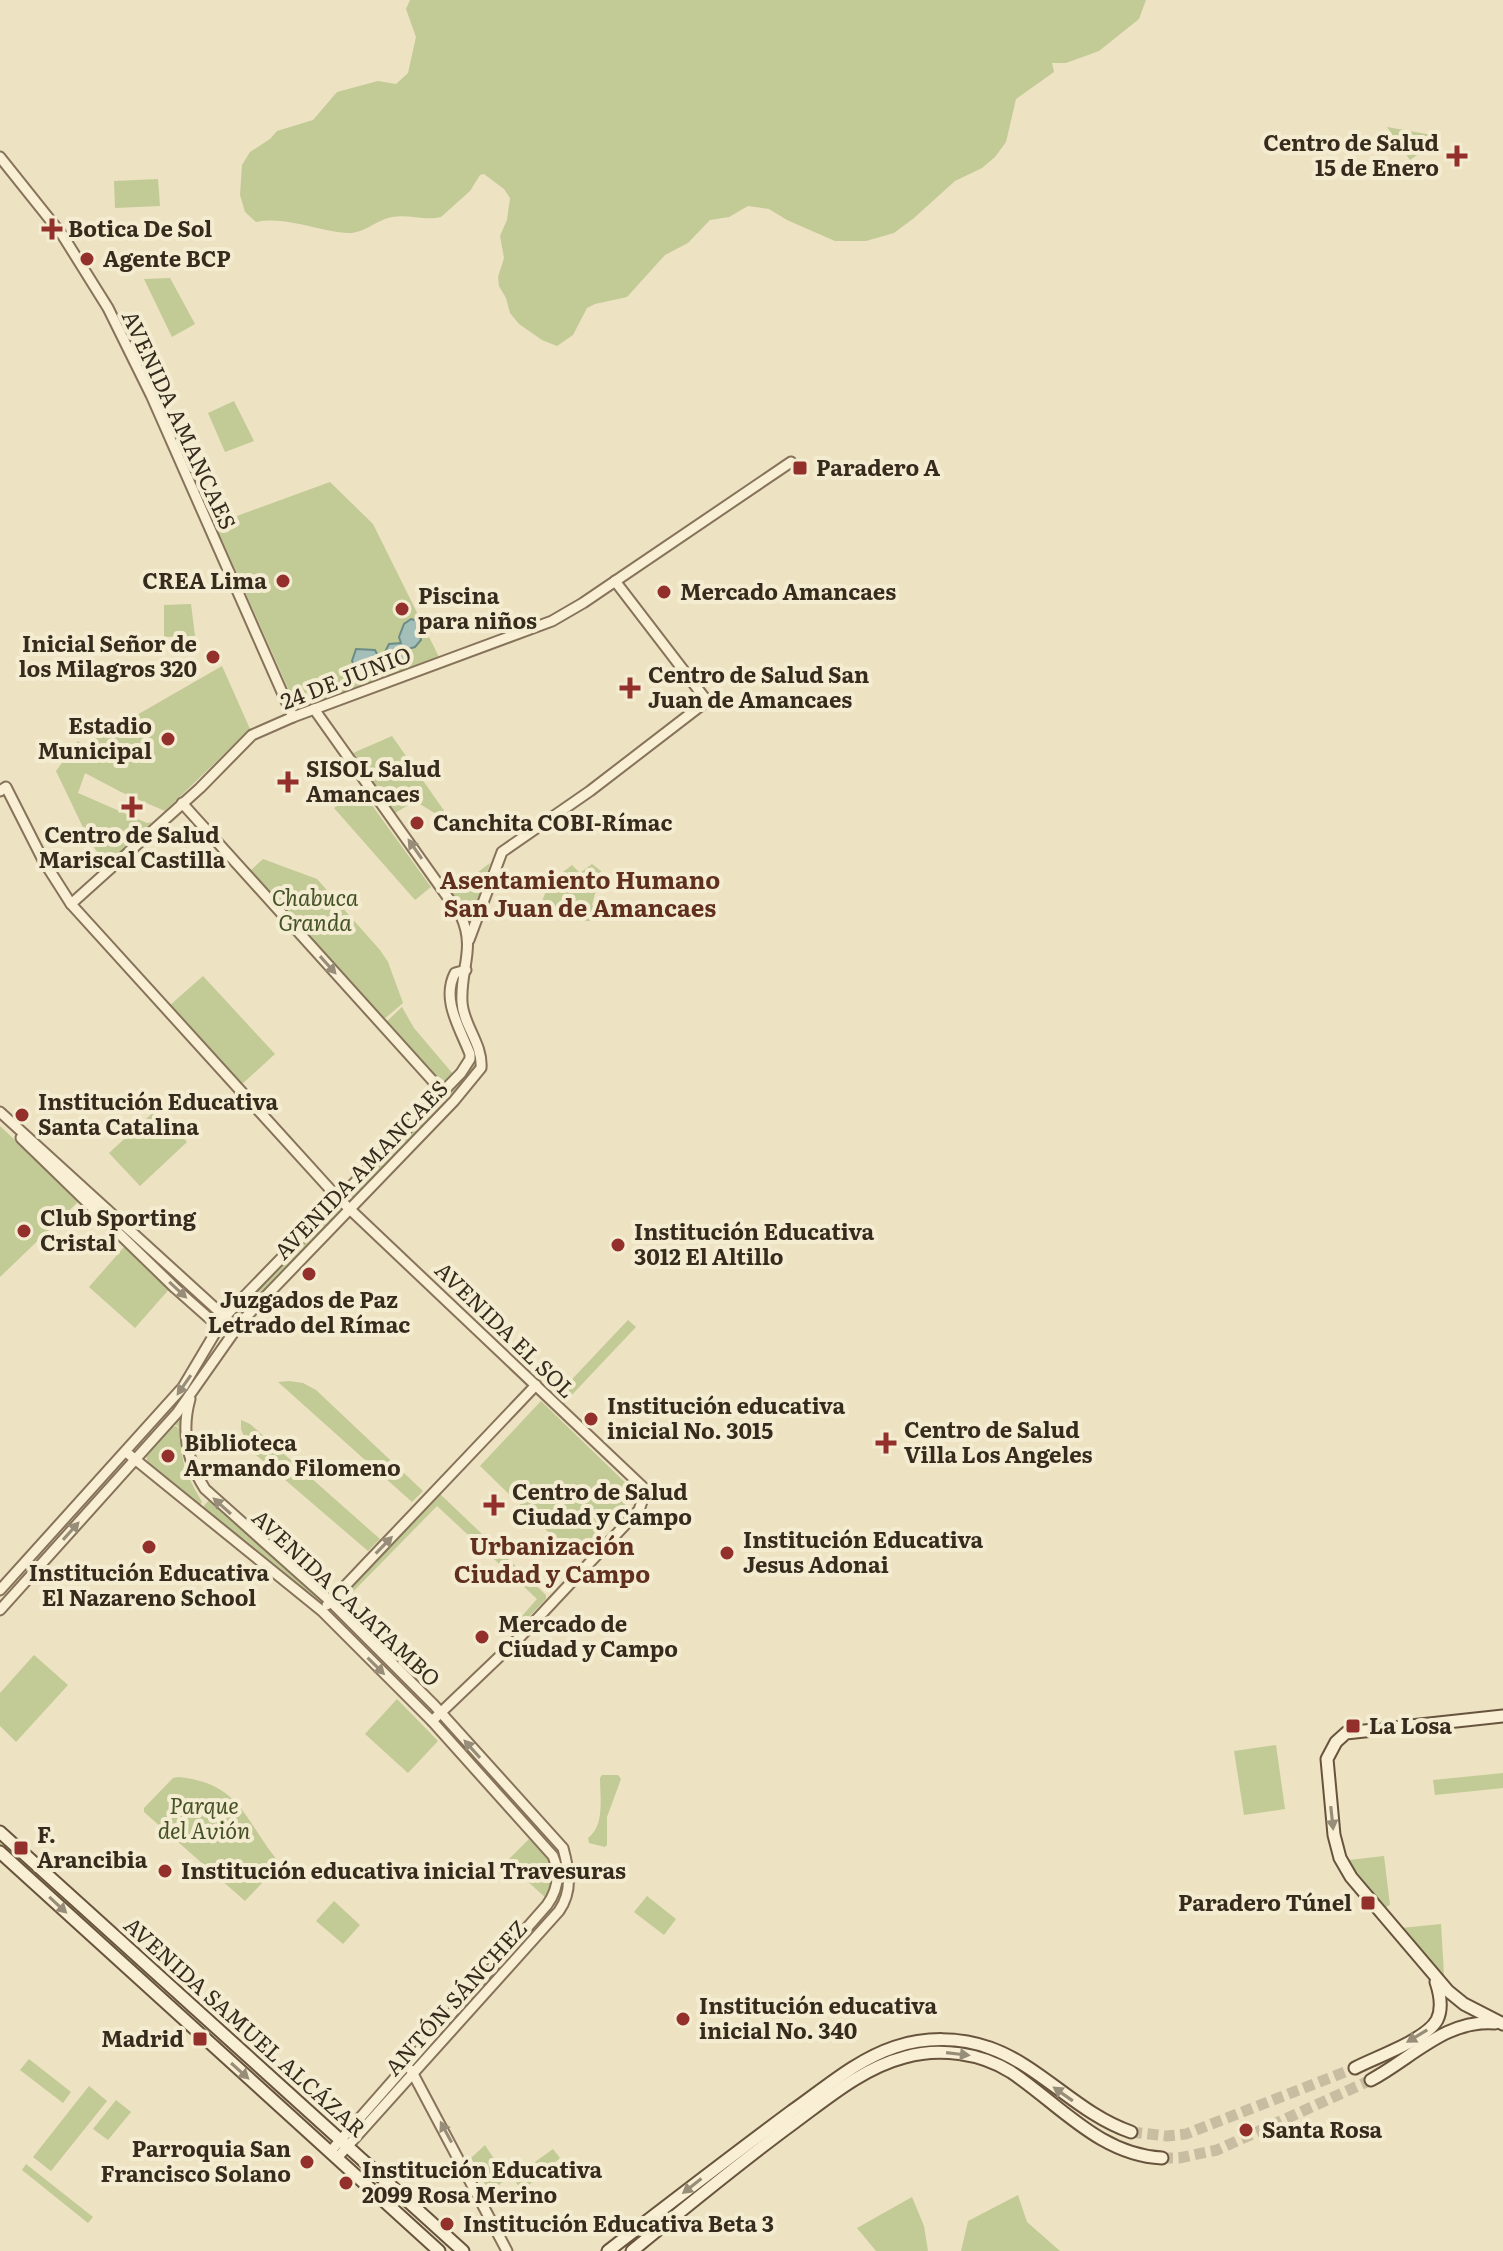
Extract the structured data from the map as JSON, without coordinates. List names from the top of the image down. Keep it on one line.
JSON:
{"streets":{"main road":["AVENIDA SAMUEL ALCÁZAR"],"street":["AVENIDA AMANCAES","24 DE JUNIO","AVENIDA EL SOL","AVENIDA CAJATAMBO","ANTÓN SÁNCHEZ"]},"crossings":[["AVENIDA AMANCAES","24 DE JUNIO"],["AVENIDA AMANCAES","AVENIDA EL SOL"],["AVENIDA AMANCAES","AVENIDA CAJATAMBO"],["24 DE JUNIO","AVENIDA EL SOL"],["AVENIDA EL SOL","AVENIDA CAJATAMBO"],["AVENIDA CAJATAMBO","ANTÓN SÁNCHEZ"],["ANTÓN SÁNCHEZ","AVENIDA SAMUEL ALCÁZAR"]],"districts":["Asentamiento Humano San Juan de Amancaes","Urbanización Ciudad y Campo"],"parks":["Chabuca Granda","Parque del Avión"],"places":{"health":["Centro de Salud 15 de Enero","Botica De Sol","Centro de Salud San Juan de Amancaes","SISOL Salud Amancaes","Centro de Salud Mariscal Castilla","Centro de Salud Villa Los Angeles","Centro de Salud Ciudad y Campo"],"other":["Agente BCP","CREA Lima","Mercado Amancaes","Piscina para niños","Inicial Señor de los Milagros 320","Estadio Municipal","Canchita COBI-Rímac","Institución Educativa Santa Catalina","Club Sporting Cristal","Institución Educativa 3012 El Altillo","Juzgados de Paz Letrado del Rímac","Institución educativa inicial No. 3015","Biblioteca Armando Filomeno","Institución Educativa El Nazareno School","Institución Educativa Jesus Adonai","Mercado de Ciudad y Campo","Institución educativa inicial Travesuras","Institución educativa inicial No. 340","Santa Rosa","Parroquia San Francisco Solano","Institución Educativa 2099 Rosa Merino","Institución Educativa Beta 3"],"transit":["Paradero A","La Losa","F. Arancibia","Paradero Túnel","Madrid"]}}
